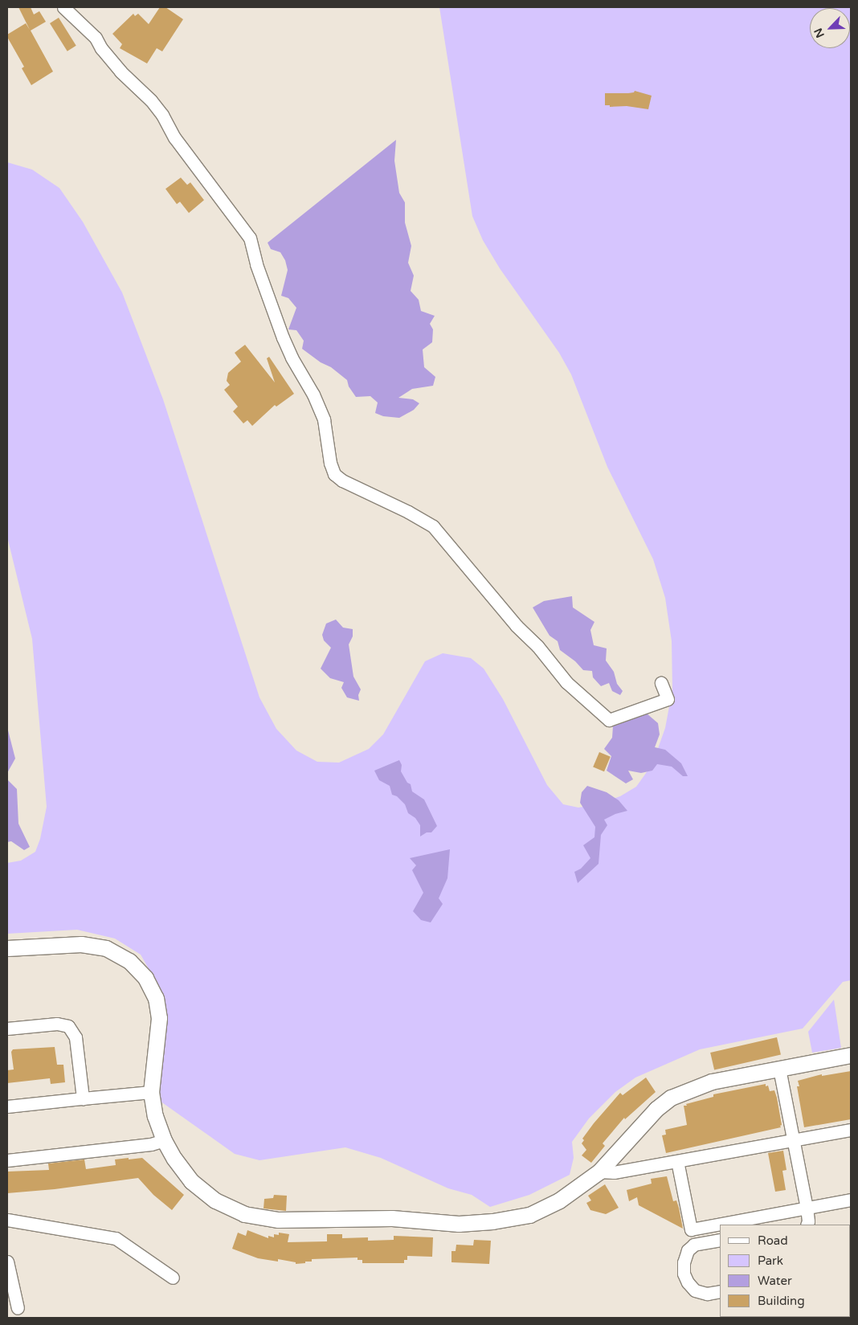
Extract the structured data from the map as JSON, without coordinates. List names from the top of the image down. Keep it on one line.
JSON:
{"legend":["Road","Park","Water","Building"],"north":"bottom left"}
